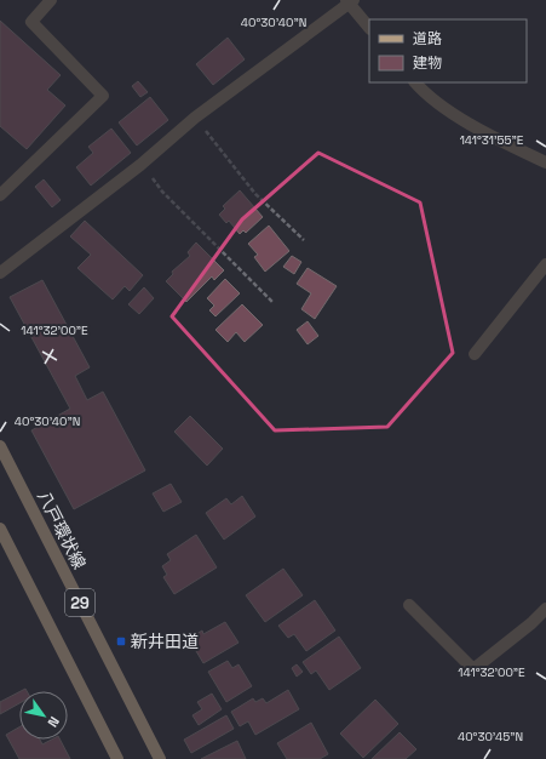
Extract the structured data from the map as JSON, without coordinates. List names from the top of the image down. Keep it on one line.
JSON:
{"streets":{"main road":["八戸環状線","29"]},"places":{"transit":["新井田道"]},"legend":["道路","建物"],"north":"bottom right","coordinates":["40°30'40\"N","141°31'55\"E","141°32'00\"E","40°30'45\"N"]}
